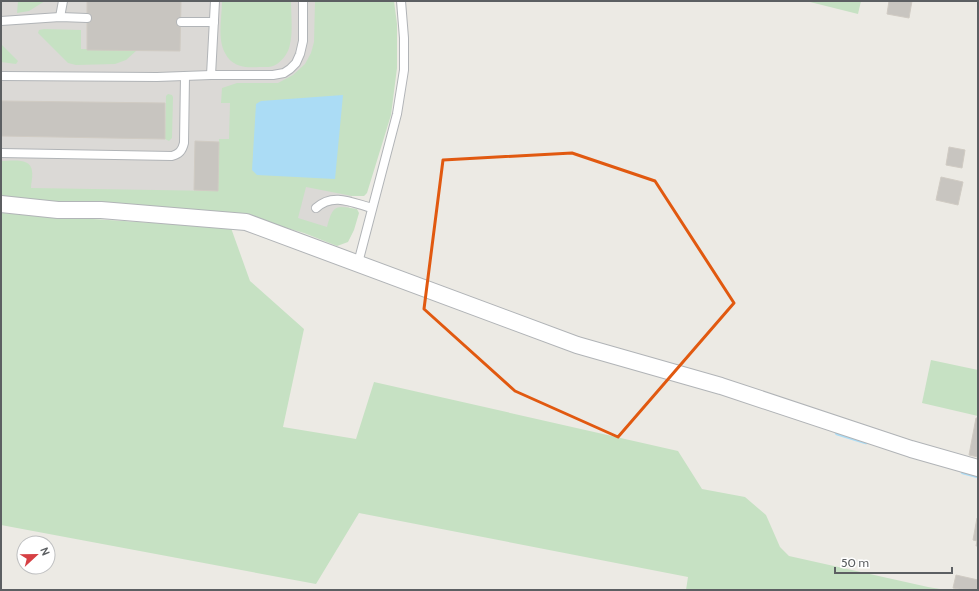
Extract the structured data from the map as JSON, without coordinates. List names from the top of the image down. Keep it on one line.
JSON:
{"scale_bar":"50 m","north":"right"}
